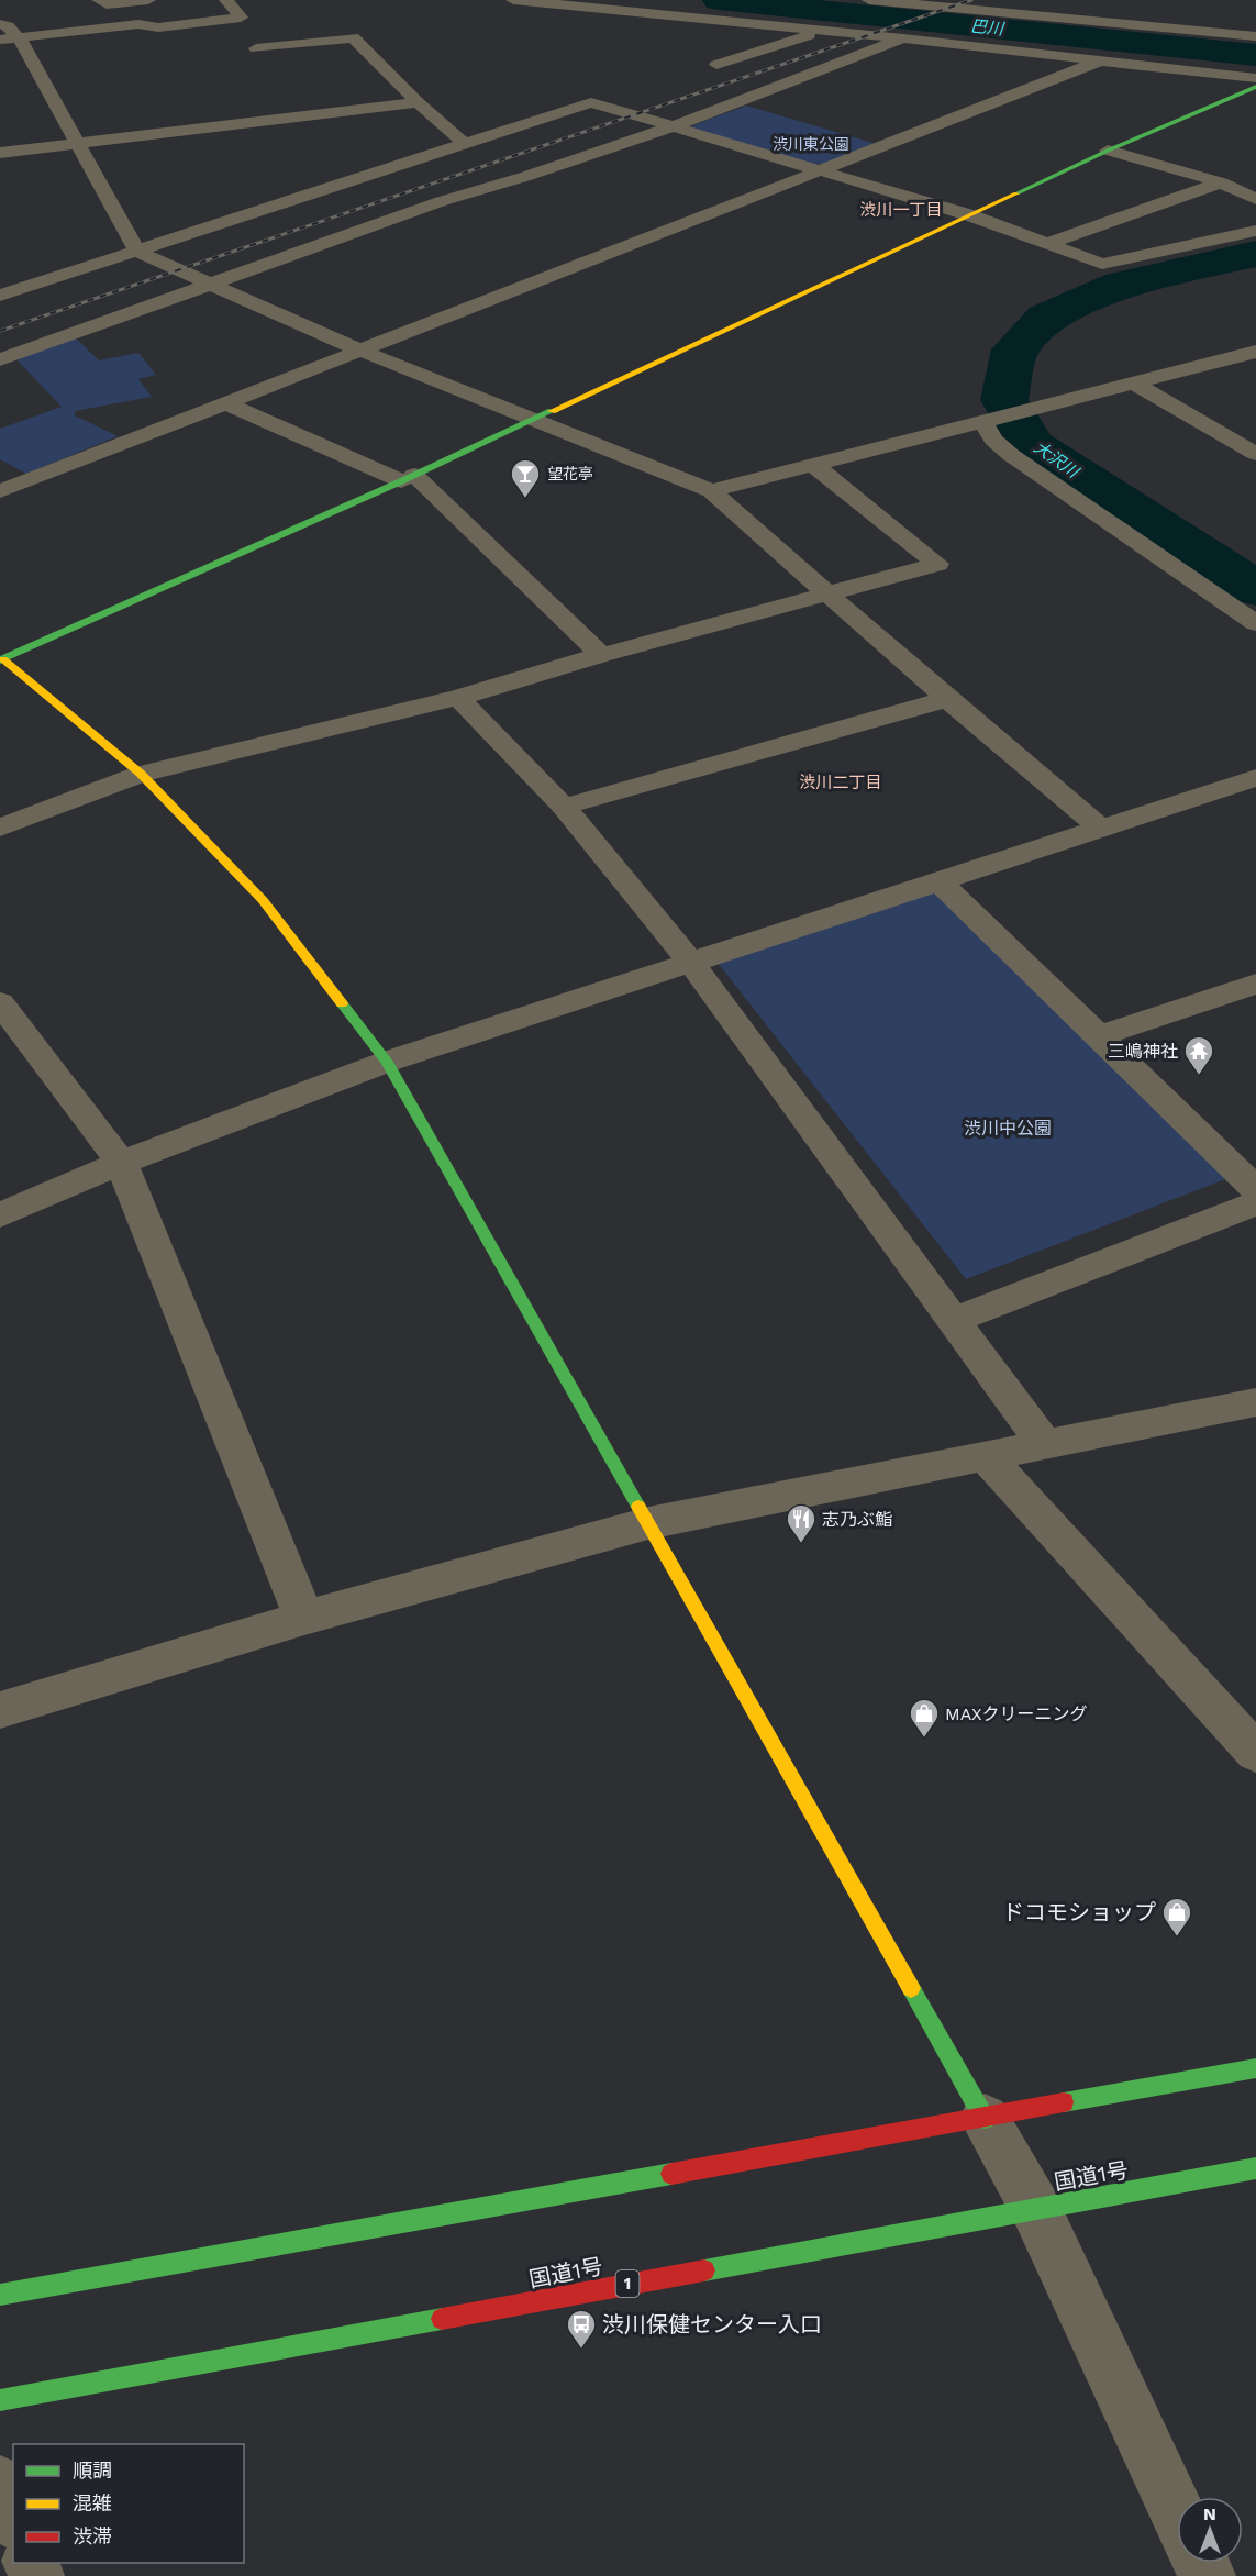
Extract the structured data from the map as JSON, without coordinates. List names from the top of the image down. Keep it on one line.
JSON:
{"streets":{"main road":["国道1号","1"]},"districts":["渋川一丁目","渋川二丁目"],"water":["巴川","大沢川"],"parks":["渋川東公園","渋川中公園"],"places":{"bar":["望花亭"],"temple":["三嶋神社"],"restaurant":["志乃ぶ鮨"],"shop":["MAXクリーニング","ドコモショップ"],"bus stop":["渋川保健センター入口"]},"legend":["順調","混雑","渋滞"],"north":"top"}
